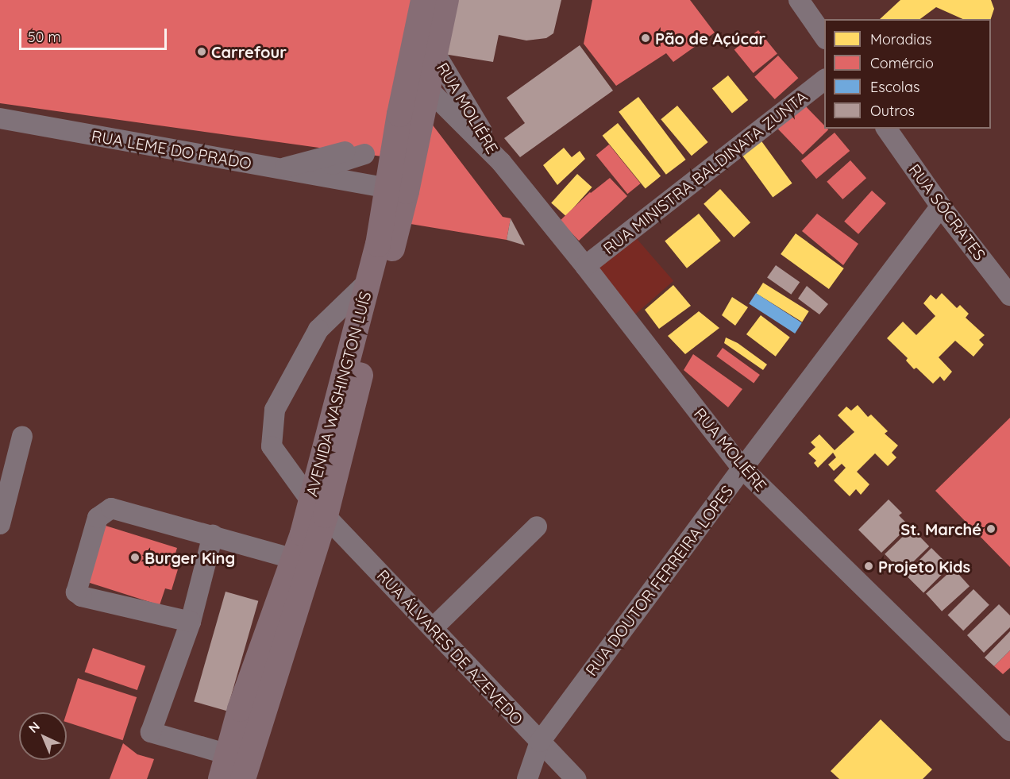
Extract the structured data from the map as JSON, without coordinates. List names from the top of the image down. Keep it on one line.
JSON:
{"streets":{"main road":["AVENIDA WASHINGTON LUÍS"],"street":["RUA MOLIÉRE","RUA LEME DO PRADO","RUA MINISTRA BALDINATA ZUNTA","RUA SÓCRATES","RUA DOUTOR FERREIRA LOPES","RUA ÁLVARES DE AZEVEDO"]},"crossings":[["RUA MOLIÉRE","RUA MINISTRA BALDINATA ZUNTA"],["RUA MOLIÉRE","AVENIDA WASHINGTON LUÍS"],["RUA MOLIÉRE","RUA DOUTOR FERREIRA LOPES"],["RUA LEME DO PRADO","AVENIDA WASHINGTON LUÍS"],["RUA SÓCRATES","RUA DOUTOR FERREIRA LOPES"],["AVENIDA WASHINGTON LUÍS","RUA ÁLVARES DE AZEVEDO"],["RUA DOUTOR FERREIRA LOPES","RUA ÁLVARES DE AZEVEDO"]],"places":["Pão de Açúcar","Carrefour","St. Marché","Burger King","Projeto Kids"],"legend":["Moradias","Comércio","Escolas","Outros"],"scale_bar":"50 m","north":"top left"}
